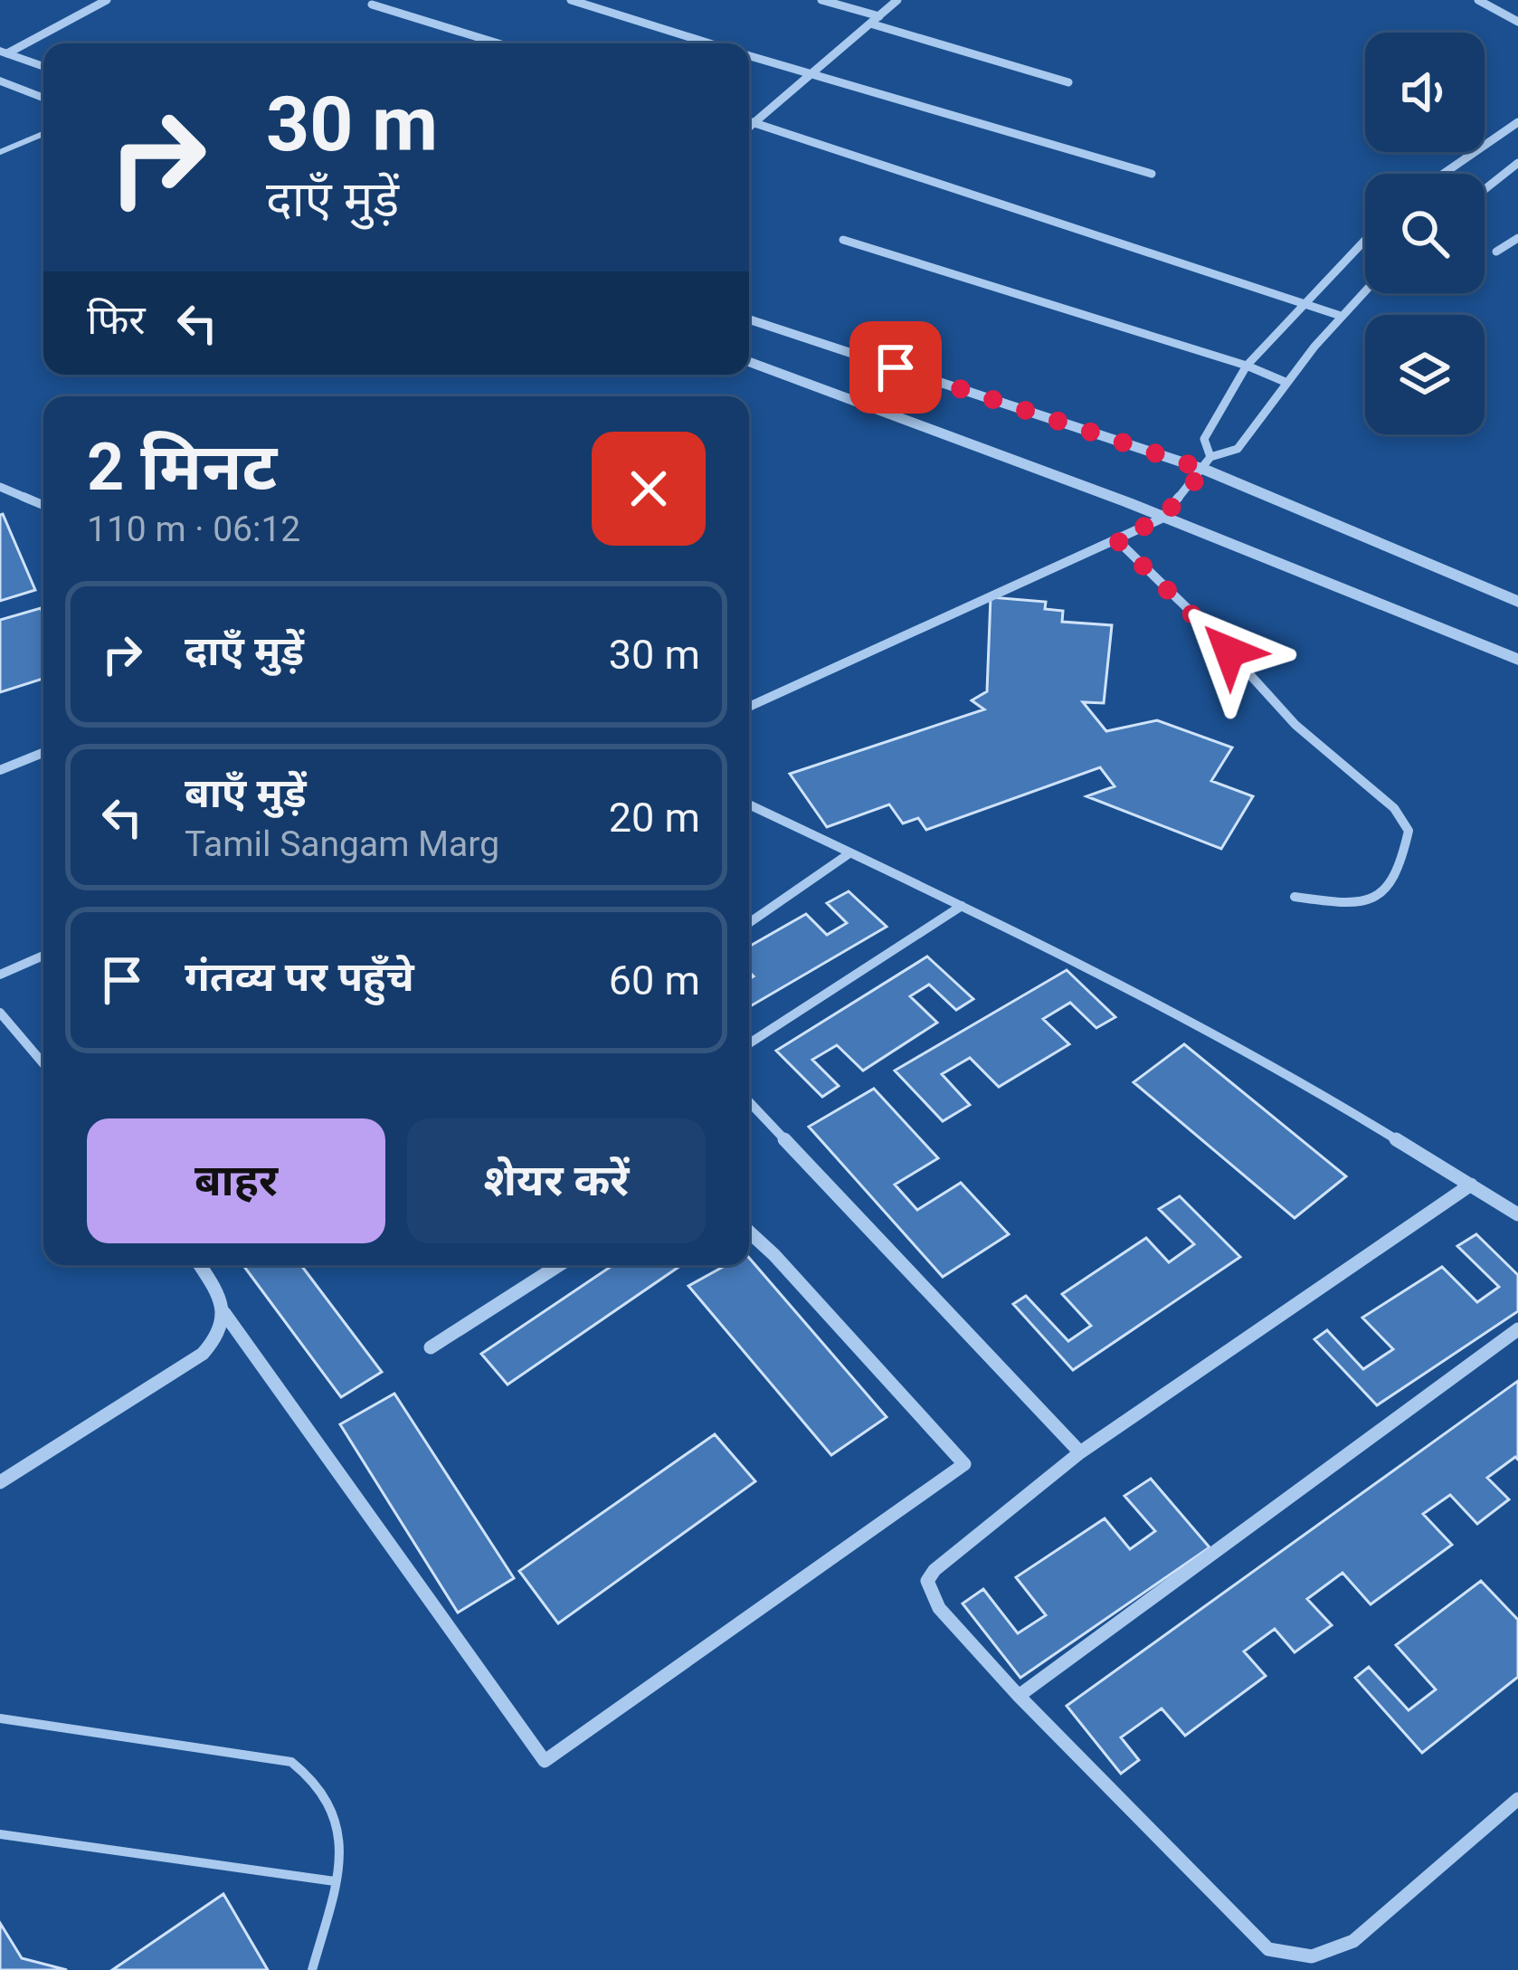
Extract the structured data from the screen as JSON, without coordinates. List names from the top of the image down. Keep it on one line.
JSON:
{"page":{"turn":["30 m","दाएँ मुड़ें"],"then":"फिर","heading":["2 मिनट","110 m · 06:12"],"list":[{"name":"दाएँ मुड़ें","value":"30 m"},{"name":"बाएँ मुड़ें","note":"Tamil Sangam Marg","value":"20 m"},{"name":"गंतव्य पर पहुँचे","value":"60 m"}],"buttons":["बाहर","शेयर करें"]}}
